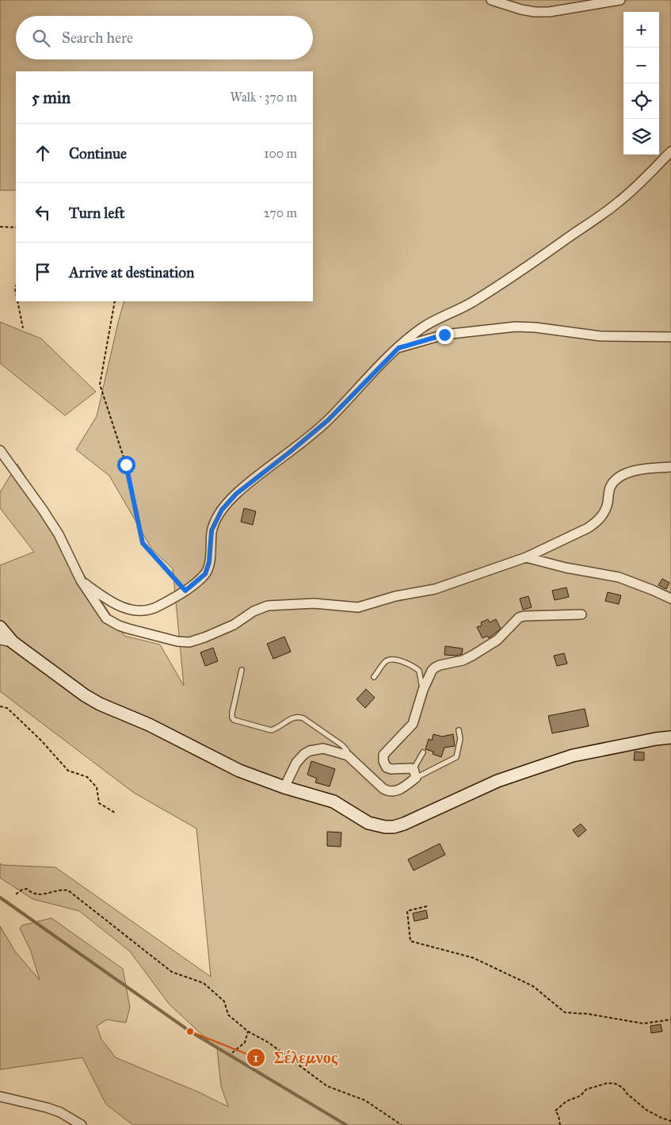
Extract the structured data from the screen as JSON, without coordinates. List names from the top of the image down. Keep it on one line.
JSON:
{"places":["Σέλεμνος"],"page":{"map_buttons":["+","−"],"search":"Search here","heading":["5 min","Walk · 370 m"],"list":[["Continue","100 m"],["Turn left","270 m"],"Arrive at destination"]}}
